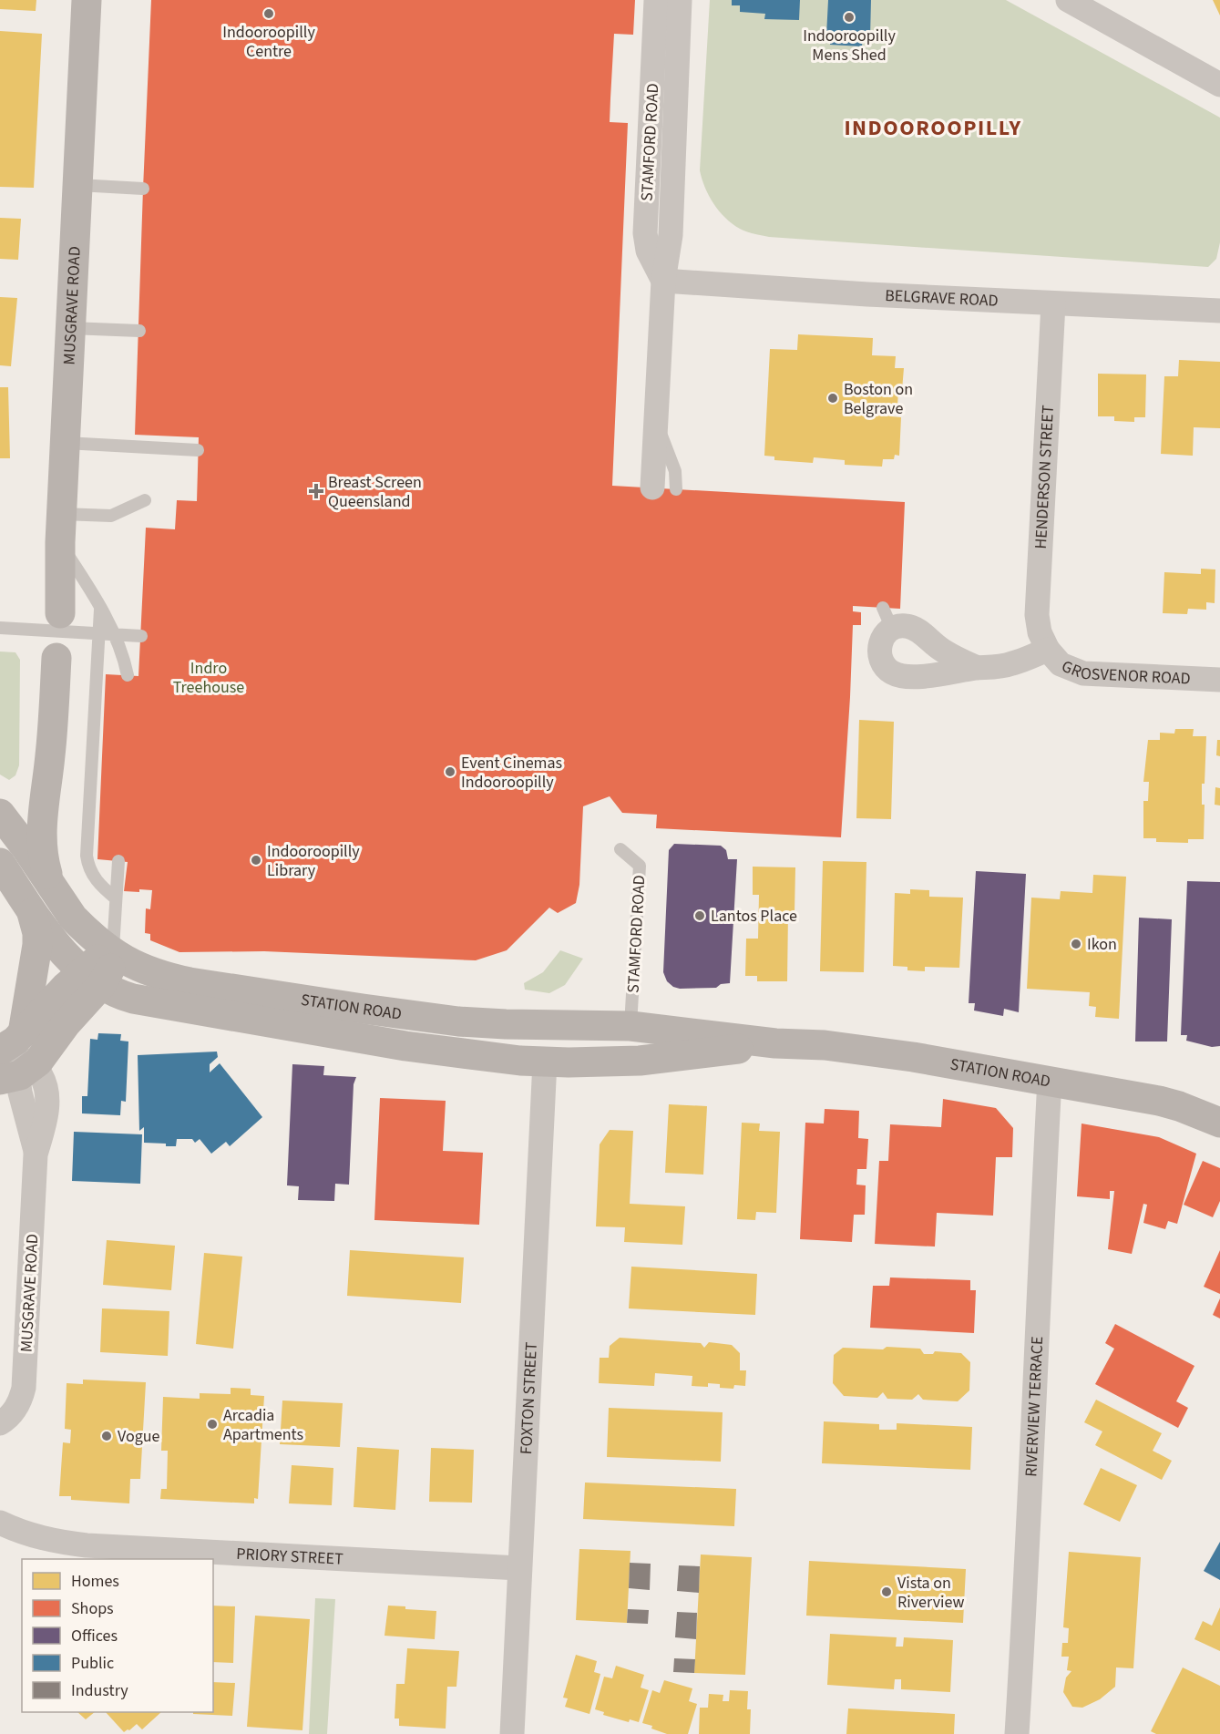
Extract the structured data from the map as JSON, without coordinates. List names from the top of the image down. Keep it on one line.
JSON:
{"streets":{"street":["STAMFORD ROAD","BELGRAVE ROAD","MUSGRAVE ROAD","HENDERSON STREET","GROSVENOR ROAD","STATION ROAD","FOXTON STREET","RIVERVIEW TERRACE","PRIORY STREET"]},"crossings":[["STAMFORD ROAD","BELGRAVE ROAD"],["STAMFORD ROAD","STATION ROAD"],["BELGRAVE ROAD","HENDERSON STREET"],["HENDERSON STREET","GROSVENOR ROAD"],["STATION ROAD","FOXTON STREET"],["STATION ROAD","RIVERVIEW TERRACE"],["FOXTON STREET","PRIORY STREET"]],"districts":["INDOOROOPILLY"],"parks":["Indro Treehouse"],"places":{"other":["Indooroopilly Centre","Indooroopilly Mens Shed","Boston on Belgrave","Event Cinemas Indooroopilly","Indooroopilly Library","Lantos Place","Ikon","Arcadia Apartments","Vogue","Vista on Riverview"],"health":["Breast Screen Queensland"]},"legend":["Homes","Shops","Offices","Public","Industry"]}
